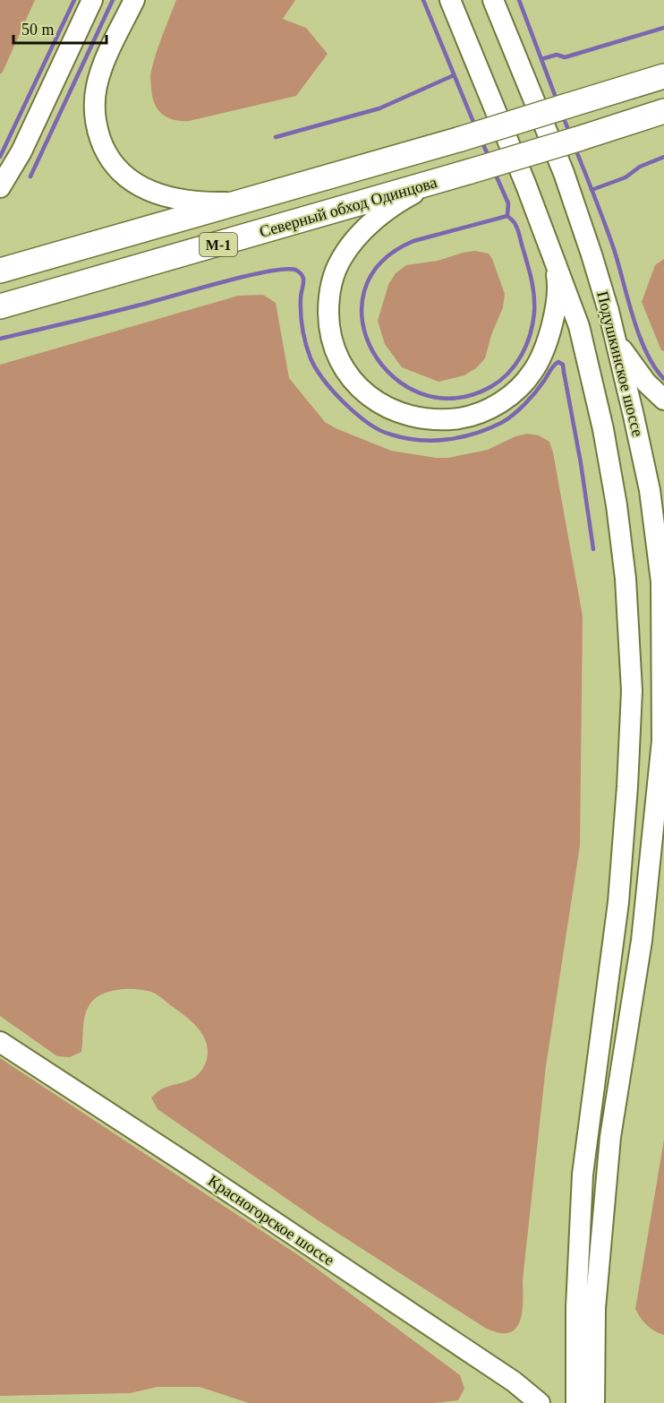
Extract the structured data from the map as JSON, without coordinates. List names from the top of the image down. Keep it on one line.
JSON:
{"streets":{"highway":["Северный обход Одинцова","М-1"],"main road":["Подушкинское шоссе","Красногорское шоссе"]},"scale_bar":"50 m"}
